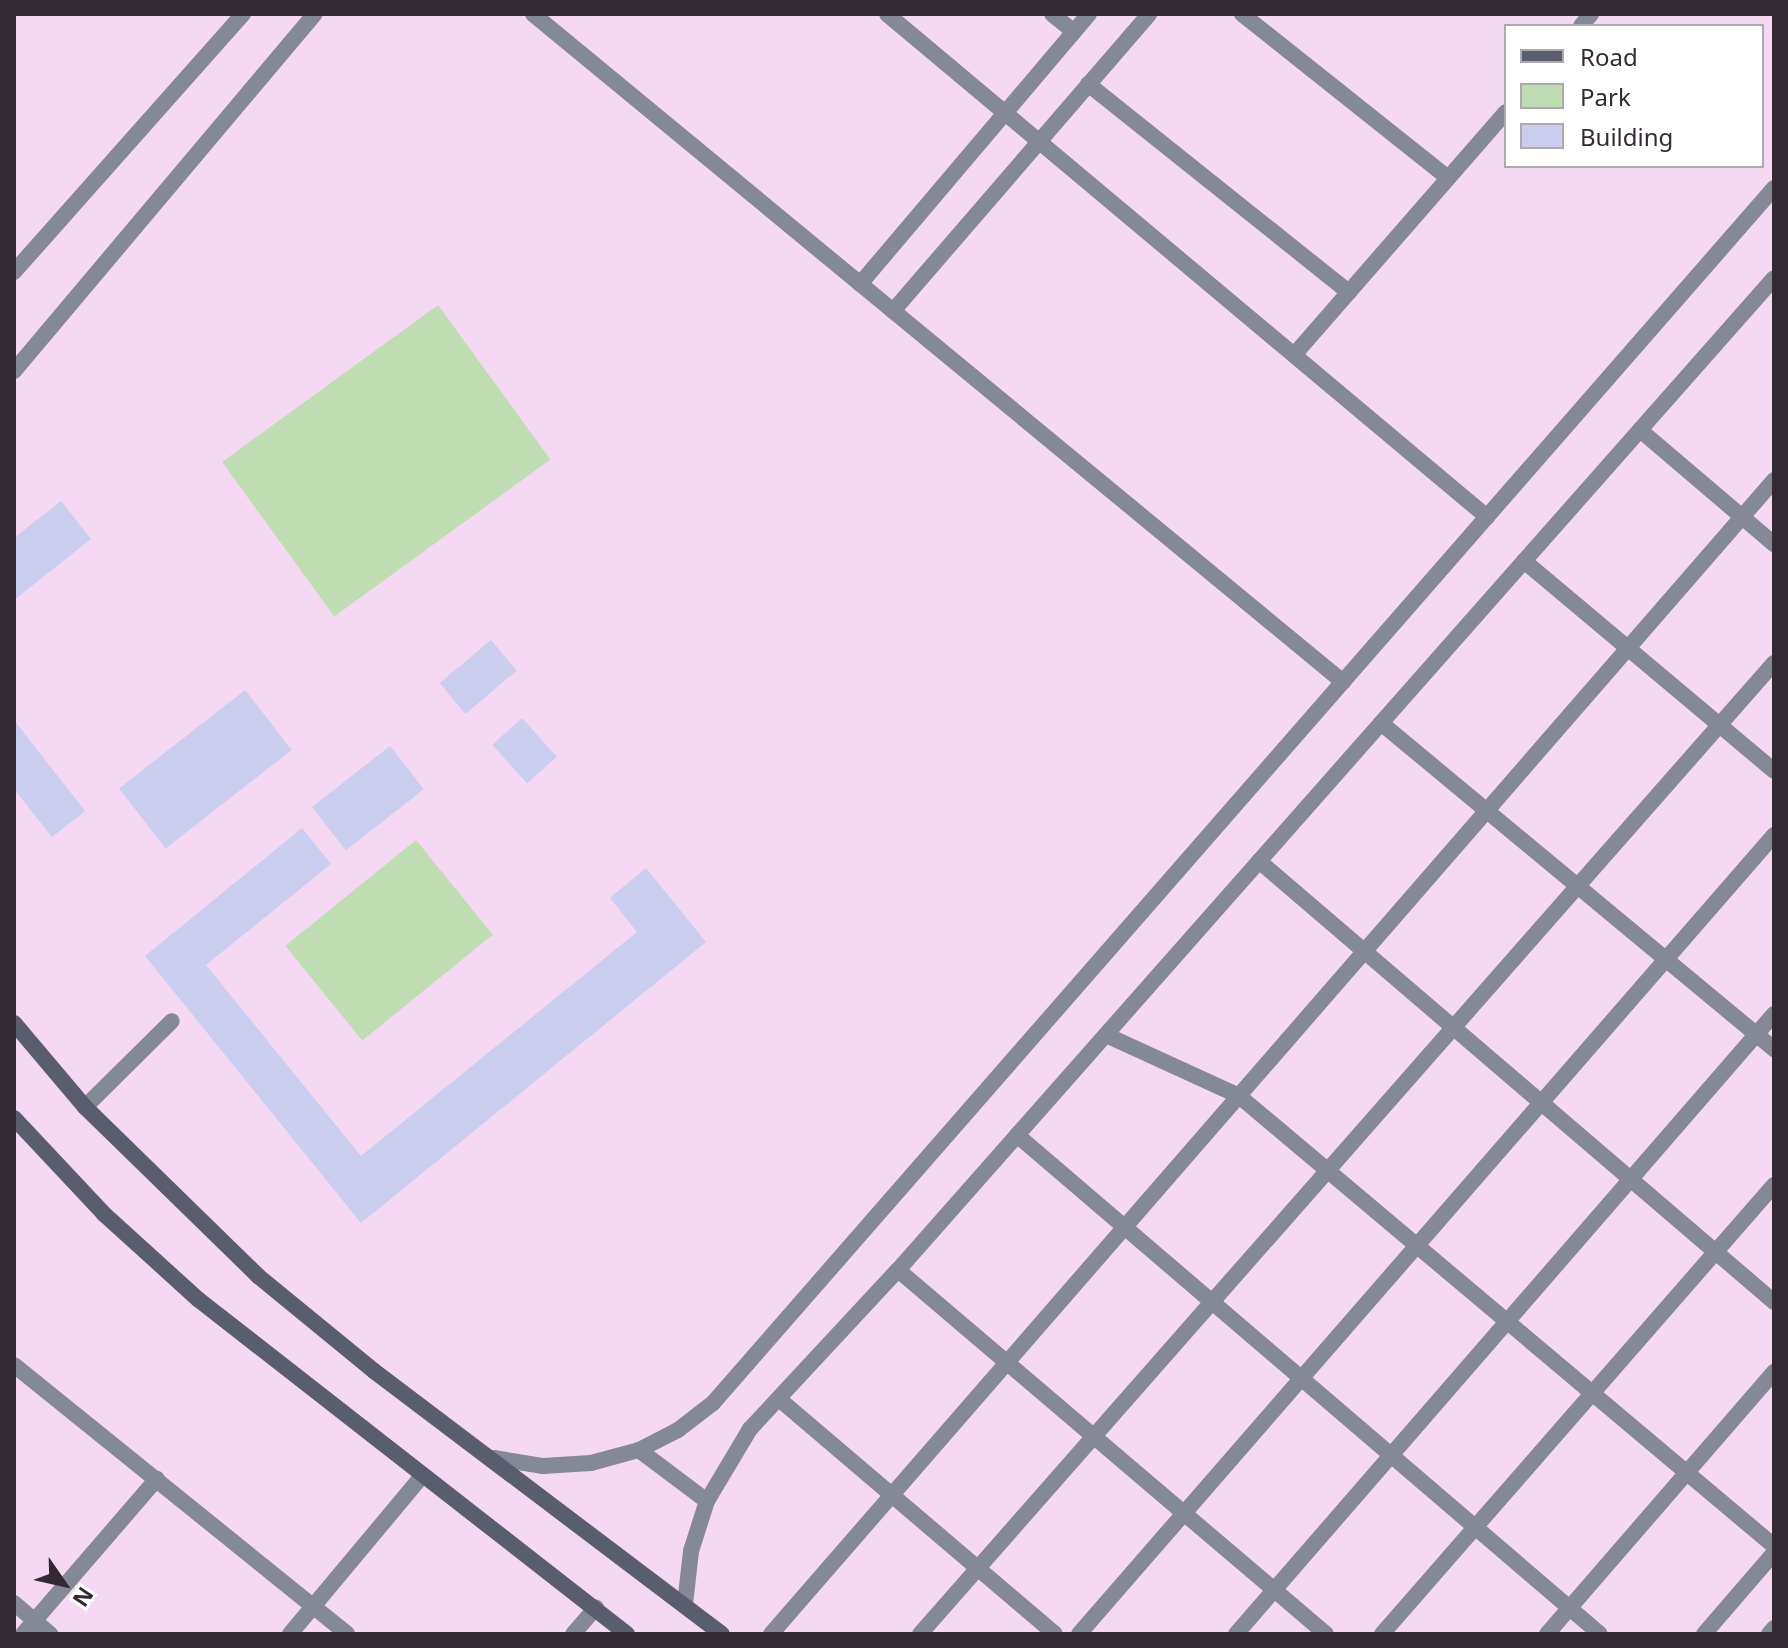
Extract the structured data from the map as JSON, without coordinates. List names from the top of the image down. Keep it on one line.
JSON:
{"legend":["Road","Park","Building"],"north":"bottom right"}
